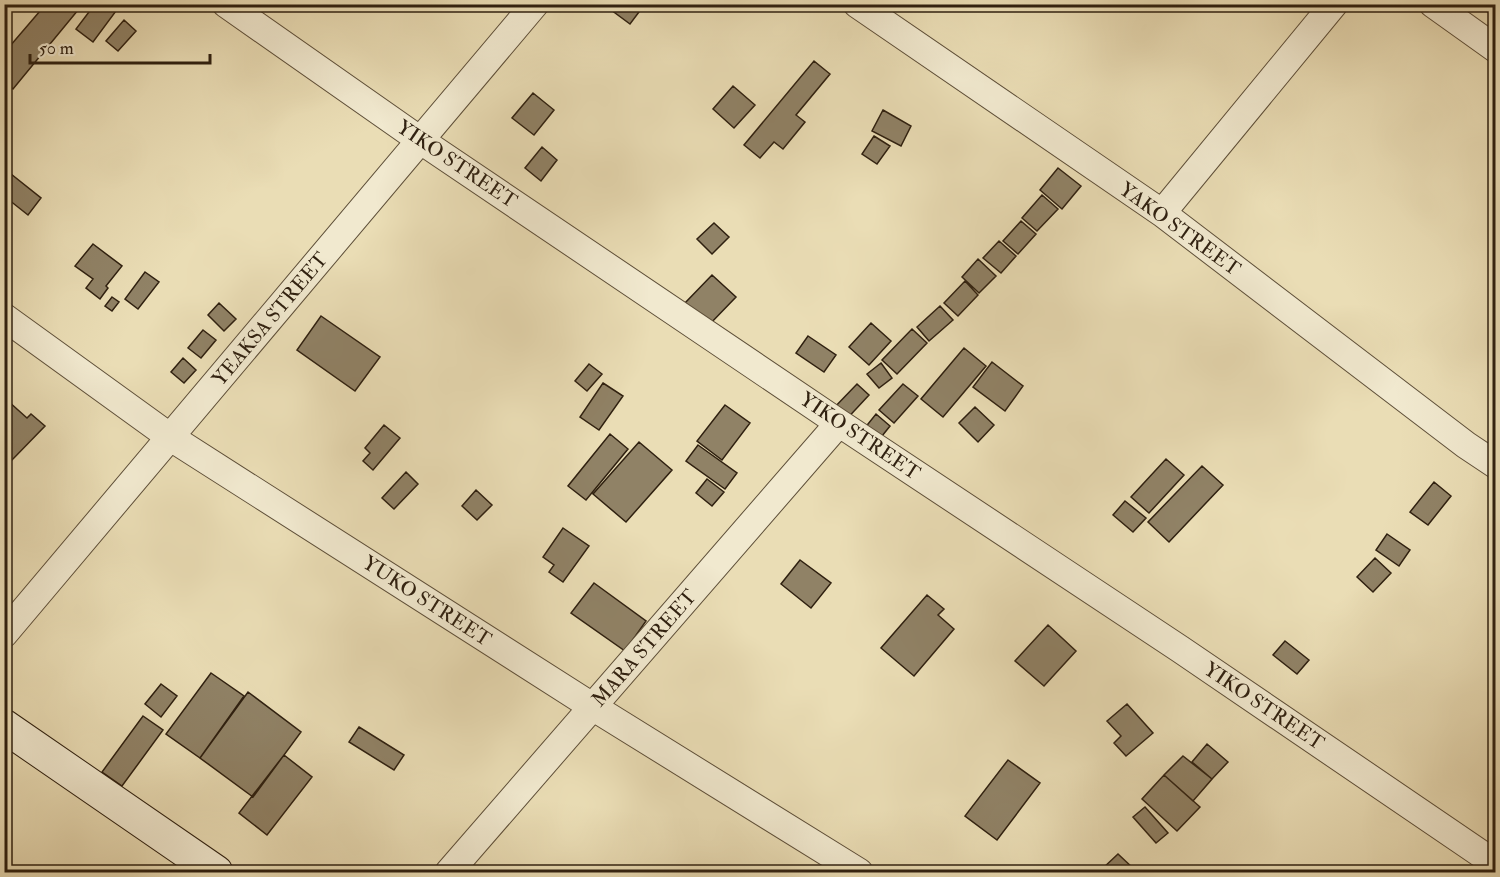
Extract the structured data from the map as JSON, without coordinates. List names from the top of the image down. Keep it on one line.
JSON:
{"streets":{"street":["YIKO STREET","YAKO STREET","YEAKSA STREET","YUKO STREET","MARA STREET"]},"crossings":[["YIKO STREET","YEAKSA STREET"],["YIKO STREET","MARA STREET"],["YEAKSA STREET","YUKO STREET"],["YUKO STREET","MARA STREET"]],"scale_bar":"50 m"}
